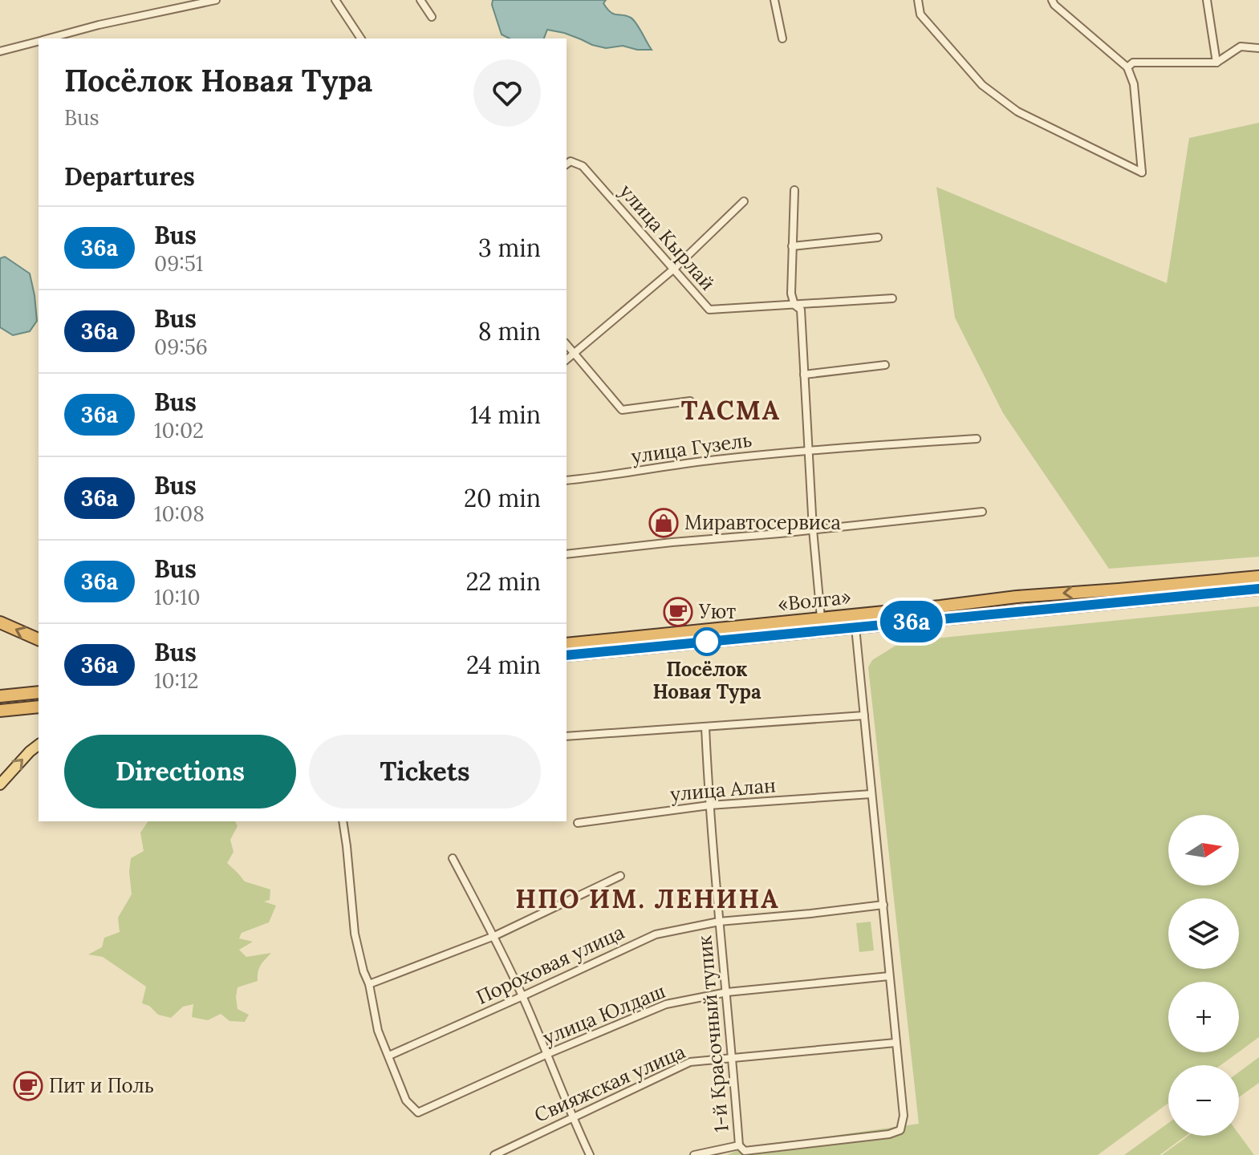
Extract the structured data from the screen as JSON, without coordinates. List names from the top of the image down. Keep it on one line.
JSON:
{"streets":{"highway":["«Волга»"],"street":["улица Кырлай","улица Гузель","улица Алан","Пороховая улица","улица Юлдаш","1-й Красочный тупик","Свияжская улица"]},"crossings":[["улица Алан","1-й Красочный тупик"],["Пороховая улица","улица Юлдаш"],["Пороховая улица","1-й Красочный тупик"],["улица Юлдаш","1-й Красочный тупик"],["1-й Красочный тупик","Свияжская улица"]],"districts":["ТАСМА","НПО ИМ. ЛЕНИНА"],"places":{"shop":["Миравтосервиса"],"cafe":["Уют","Пит и Поль"],"other":["Посёлок Новая Тура"]},"lines":["bus line 36а"],"north":"right","page":{"on_map":"36а","heading":[["Посёлок Новая Тура","Bus"],"Departures"],"list":[{"mark":"36а","name":"Bus","note":"09:51","value":"3 min"},{"mark":"36a","name":"Bus","note":"09:56","value":"8 min"},{"mark":"36а","name":"Bus","note":"10:02","value":"14 min"},{"mark":"36a","name":"Bus","note":"10:08","value":"20 min"},{"mark":"36а","name":"Bus","note":"10:10","value":"22 min"},{"mark":"36a","name":"Bus","note":"10:12","value":"24 min"}],"buttons":["Directions","Tickets"],"map_buttons":["+","−"]}}
